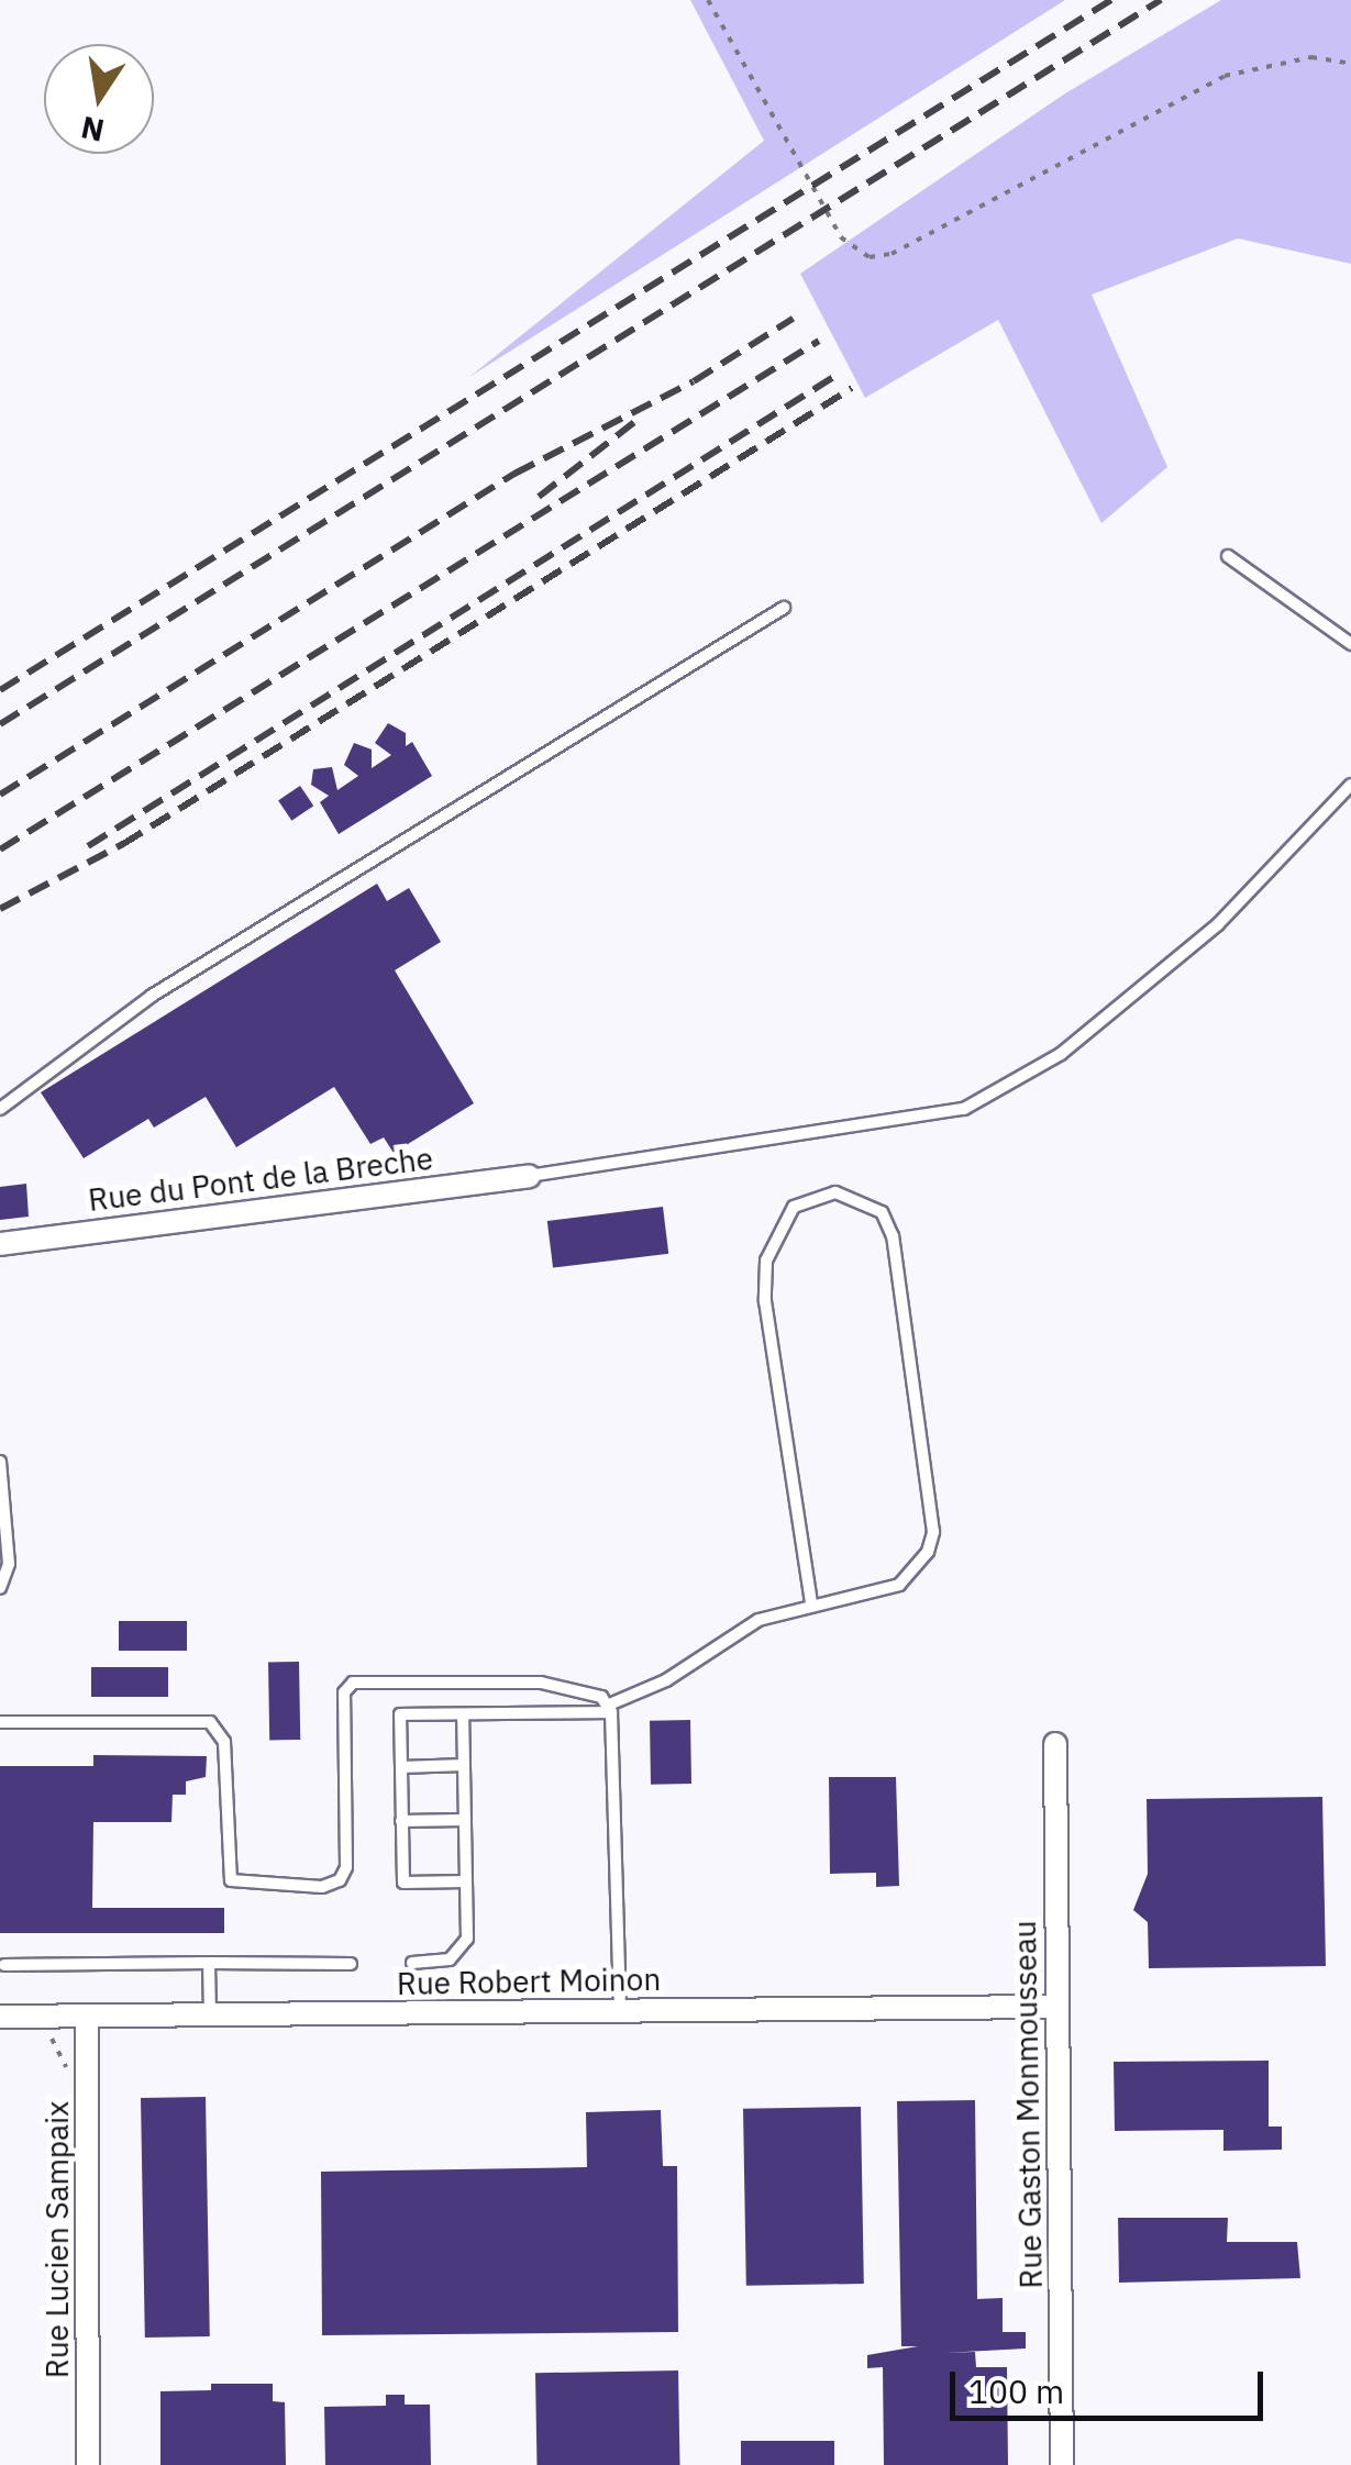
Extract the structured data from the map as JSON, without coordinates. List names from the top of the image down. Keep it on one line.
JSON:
{"streets":{"street":["Rue du Pont de la Breche","Rue Robert Moinon","Rue Gaston Monmousseau","Rue Lucien Sampaix"]},"crossings":[["Rue Robert Moinon","Rue Gaston Monmousseau"],["Rue Robert Moinon","Rue Lucien Sampaix"]],"scale_bar":"100 m","north":"bottom"}
